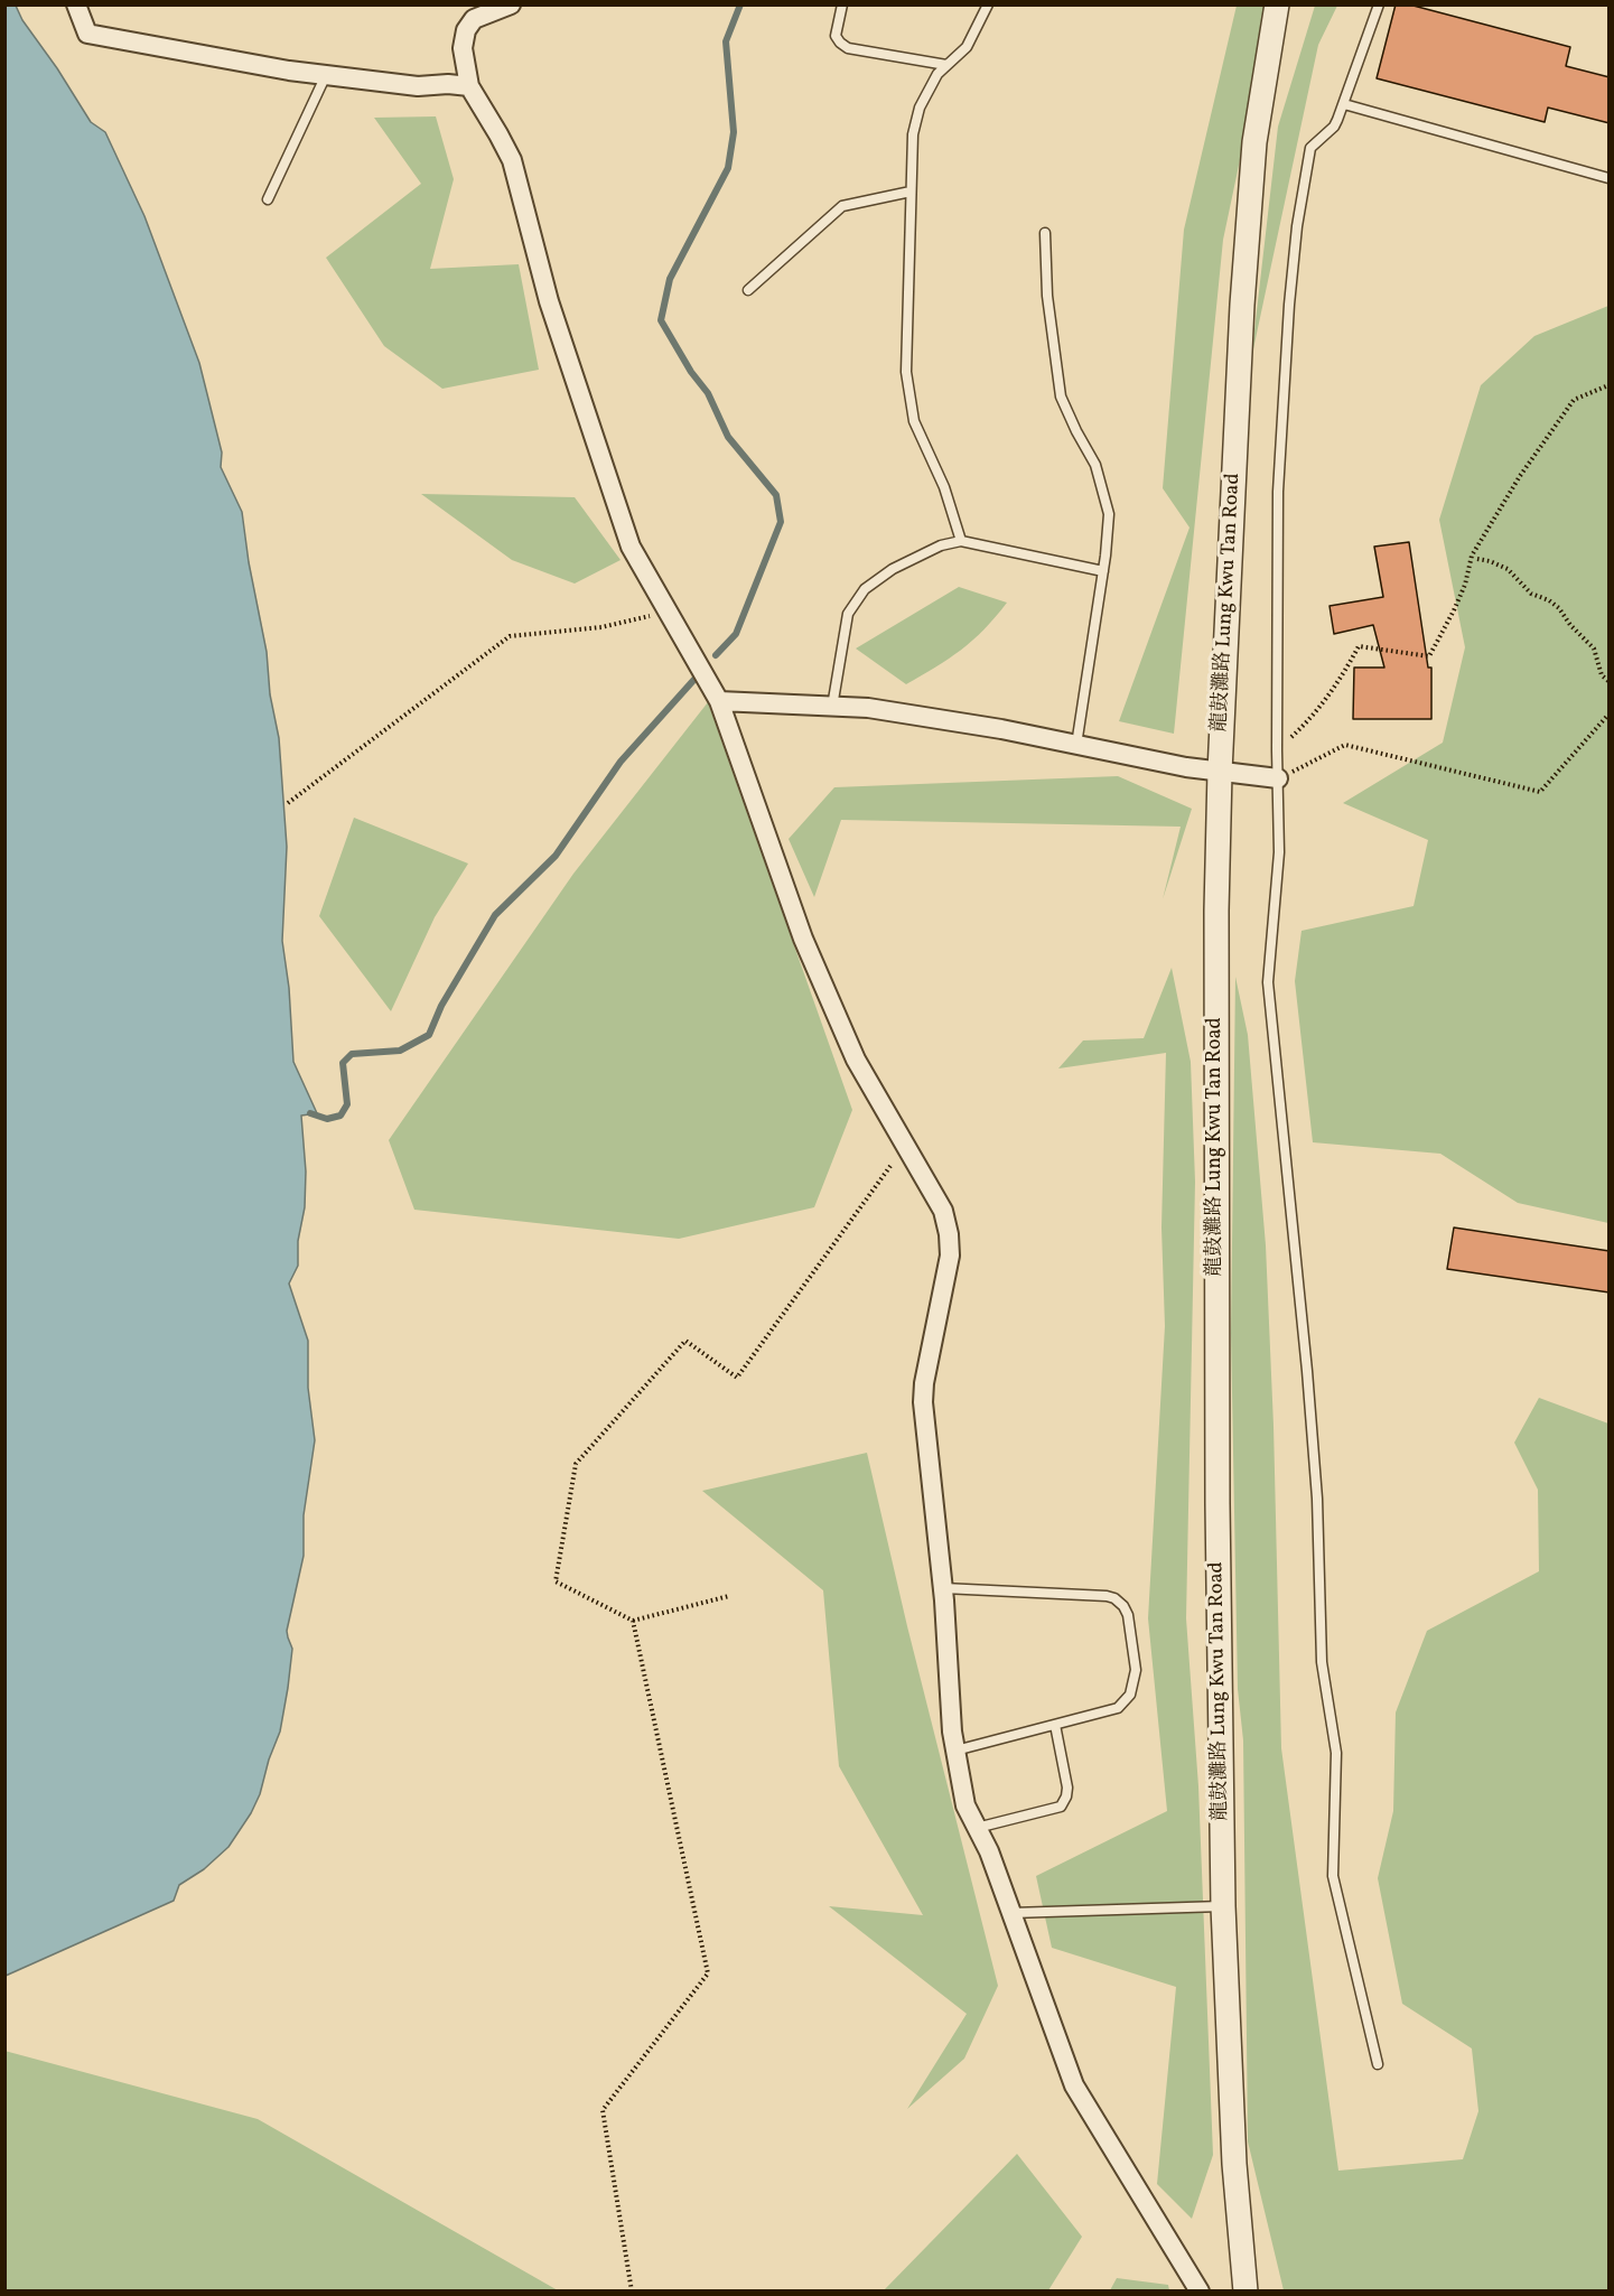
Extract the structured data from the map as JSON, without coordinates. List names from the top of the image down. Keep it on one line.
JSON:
{"streets":{"street":["龍鼓灘路 Lung Kwu Tan Road"]}}
